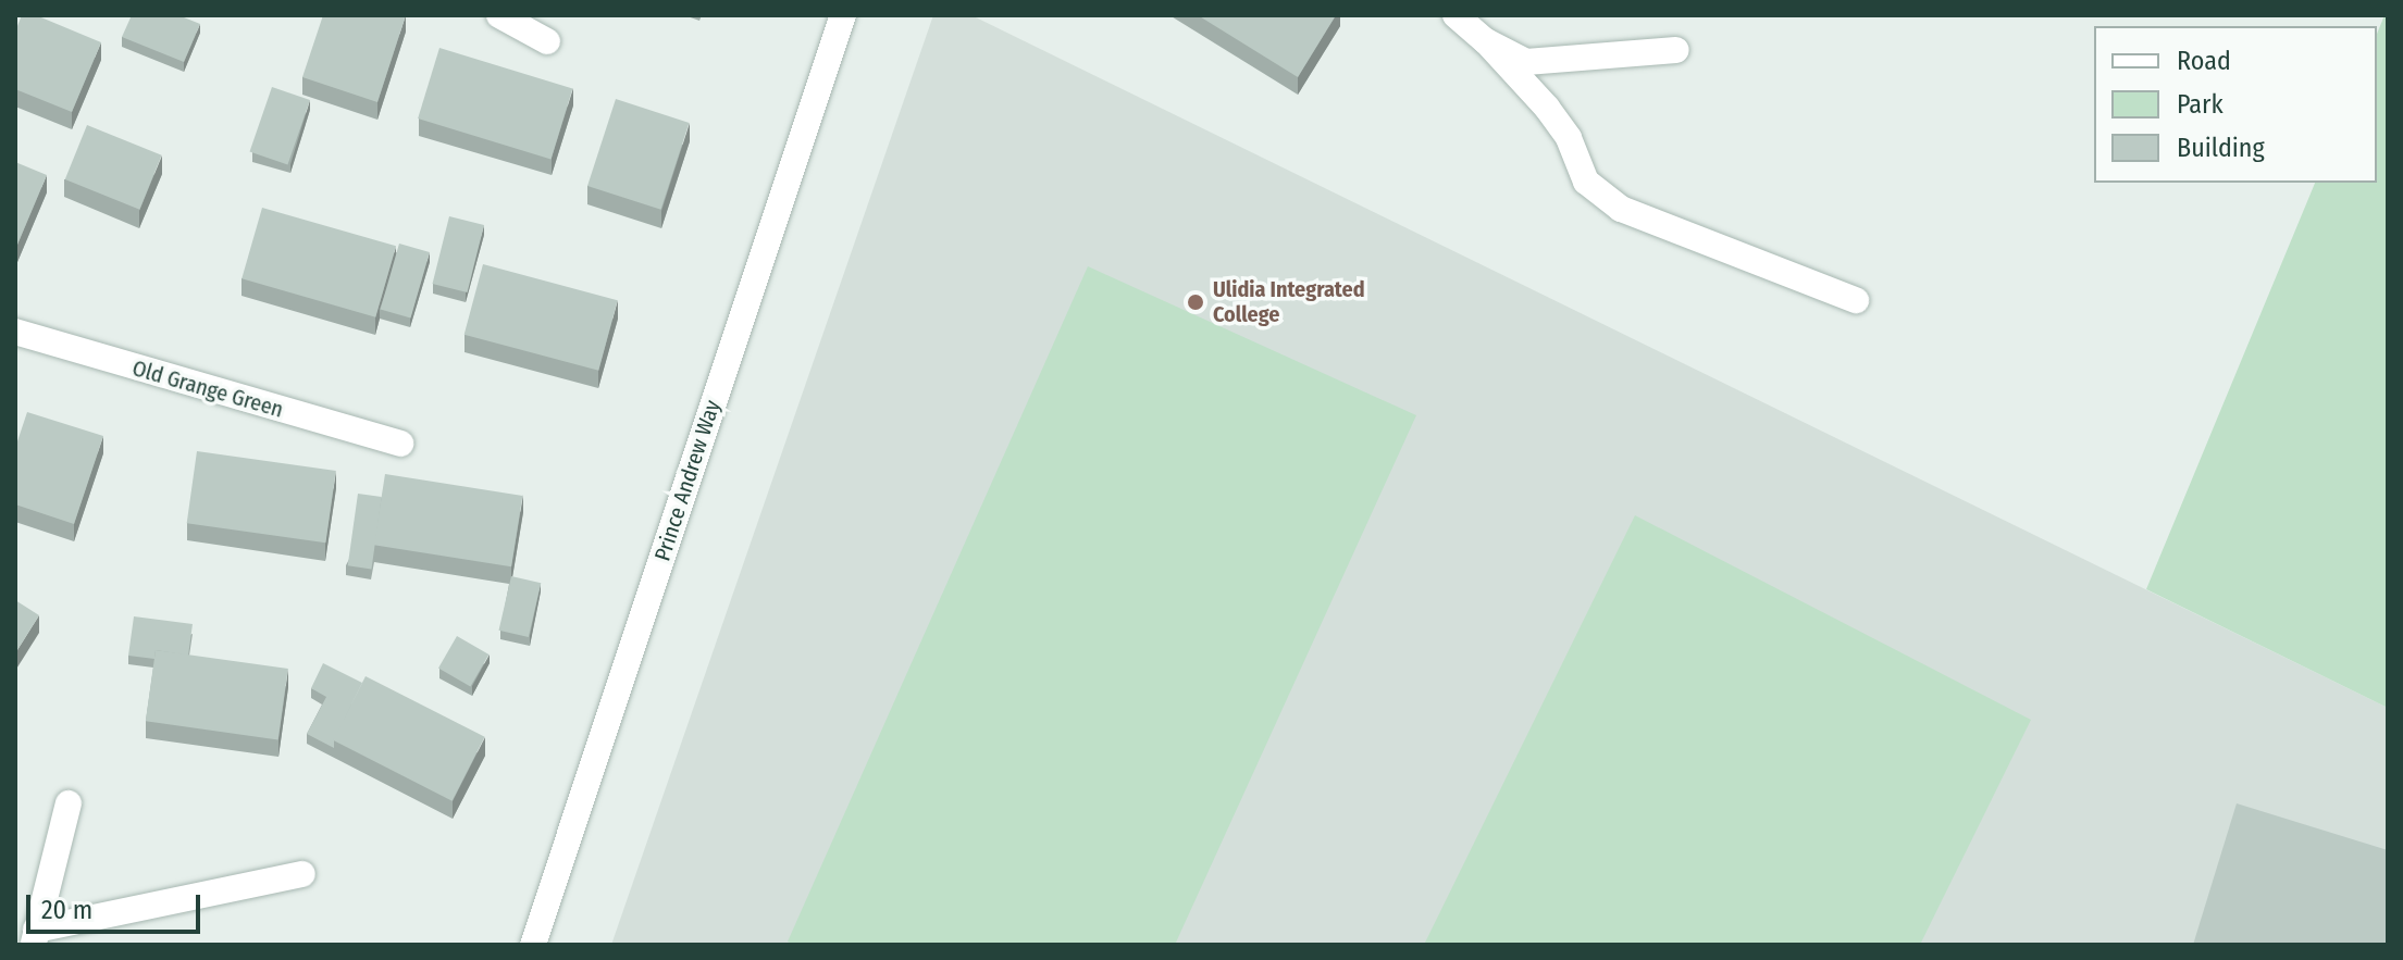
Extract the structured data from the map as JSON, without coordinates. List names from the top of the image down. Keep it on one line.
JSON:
{"streets":{"street":["Old Grange Green","Prince Andrew Way"]},"places":["Ulidia Integrated College"],"legend":["Road","Park","Building"],"scale_bar":"20 m"}
